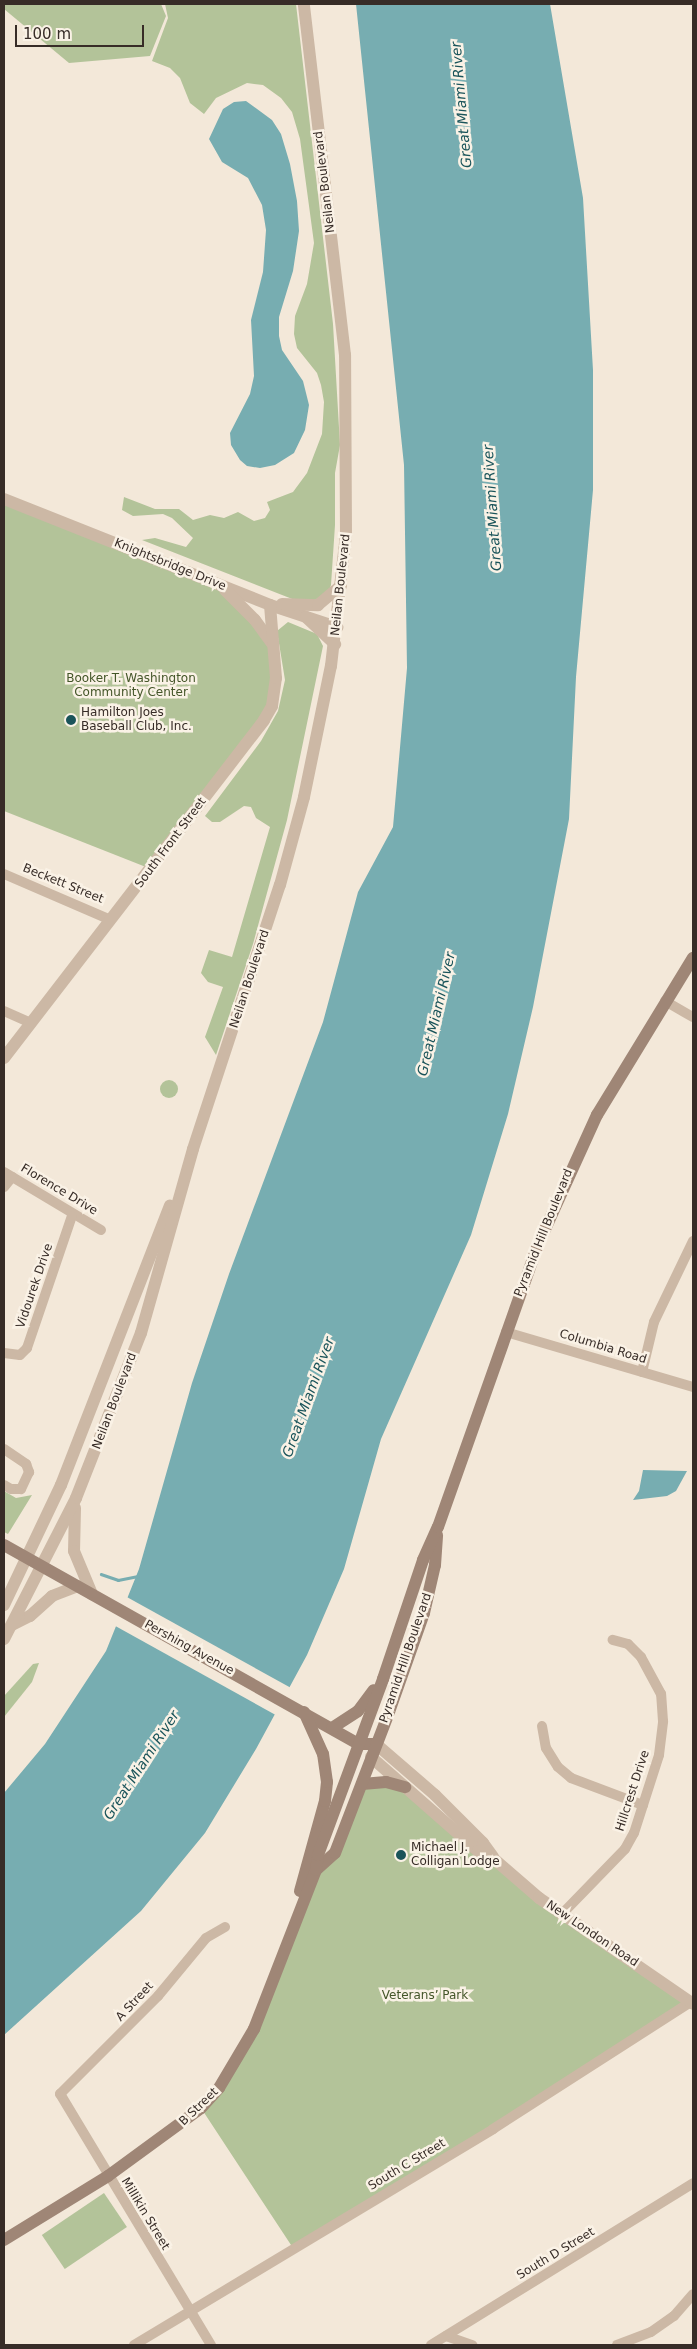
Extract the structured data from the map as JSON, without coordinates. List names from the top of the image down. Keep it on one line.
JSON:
{"streets":{"main road":["Pyramid Hill Boulevard","Pershing Avenue","New London Road","B Street"],"street":["Neilan Boulevard","Knightsbridge Drive","South Front Street","Beckett Street","Florence Drive","Vidourek Drive","Columbia Road","Hillcrest Drive","A Street","South C Street","Millikin Street","South D Street"]},"crossings":[["Neilan Boulevard","Knightsbridge Drive"],["Neilan Boulevard","Pershing Avenue"],["Knightsbridge Drive","South Front Street"],["South Front Street","Beckett Street"],["Florence Drive","Vidourek Drive"],["Pyramid Hill Boulevard","Columbia Road"],["Pyramid Hill Boulevard","Pershing Avenue"],["Pyramid Hill Boulevard","New London Road"],["Pyramid Hill Boulevard","B Street"],["Pershing Avenue","New London Road"],["Pershing Avenue","B Street"],["Hillcrest Drive","New London Road"],["New London Road","B Street"],["New London Road","South C Street"],["A Street","Millikin Street"],["B Street","Millikin Street"],["South C Street","Millikin Street"]],"water":["Great Miami River"],"parks":["Booker T. Washington Community Center","Veterans’ Park"],"places":["Hamilton Joes Baseball Club, Inc.","Michael J. Colligan Lodge"],"scale_bar":"100 m"}
